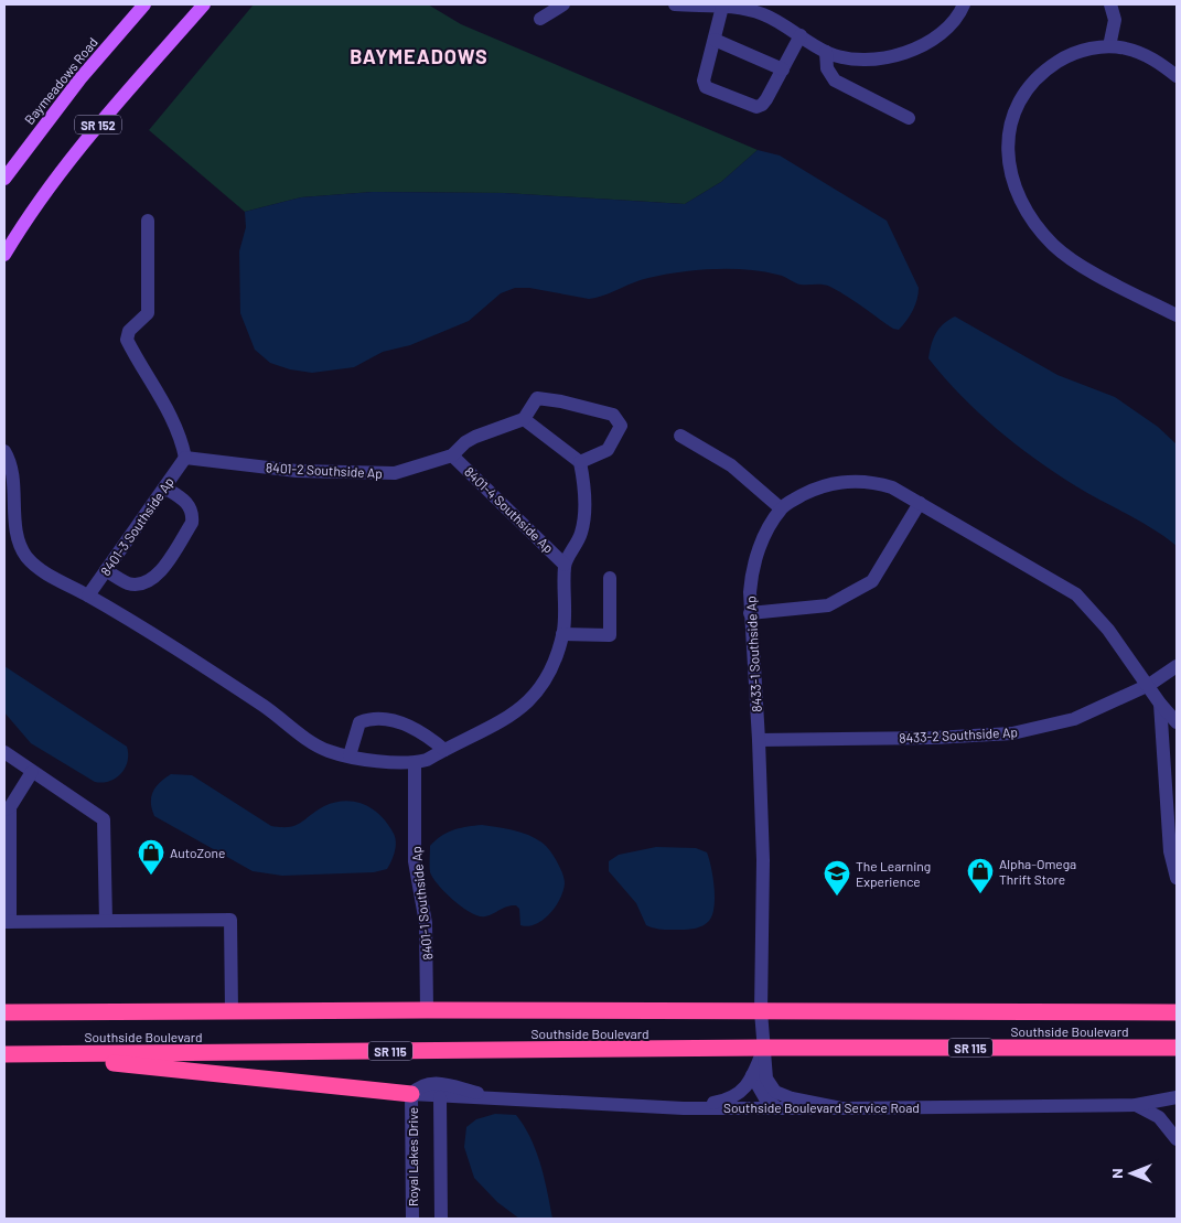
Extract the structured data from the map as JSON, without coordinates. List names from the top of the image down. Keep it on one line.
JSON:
{"streets":{"highway":["Southside Boulevard","SR 115"],"main road":["Baymeadows Road","SR 152"],"street":["8401-2 Southside Ap","8401-4 Southside Ap","8401-3 Southside Ap","8433-1 Southside Ap","8433-2 Southside Ap","8401-1 Southside Ap","Southside Boulevard Service Road","Royal Lakes Drive"]},"crossings":[["8401-2 Southside Ap","8401-4 Southside Ap"],["8401-2 Southside Ap","8401-3 Southside Ap"],["8433-1 Southside Ap","8433-2 Southside Ap"],["8433-1 Southside Ap","Southside Boulevard"],["8433-1 Southside Ap","Southside Boulevard Service Road"],["8401-1 Southside Ap","Southside Boulevard"],["Southside Boulevard Service Road","Royal Lakes Drive"]],"districts":["BAYMEADOWS"],"places":{"shop":["AutoZone","Alpha-Omega Thrift Store"],"school or university":["The Learning Experience"]},"north":"left"}
